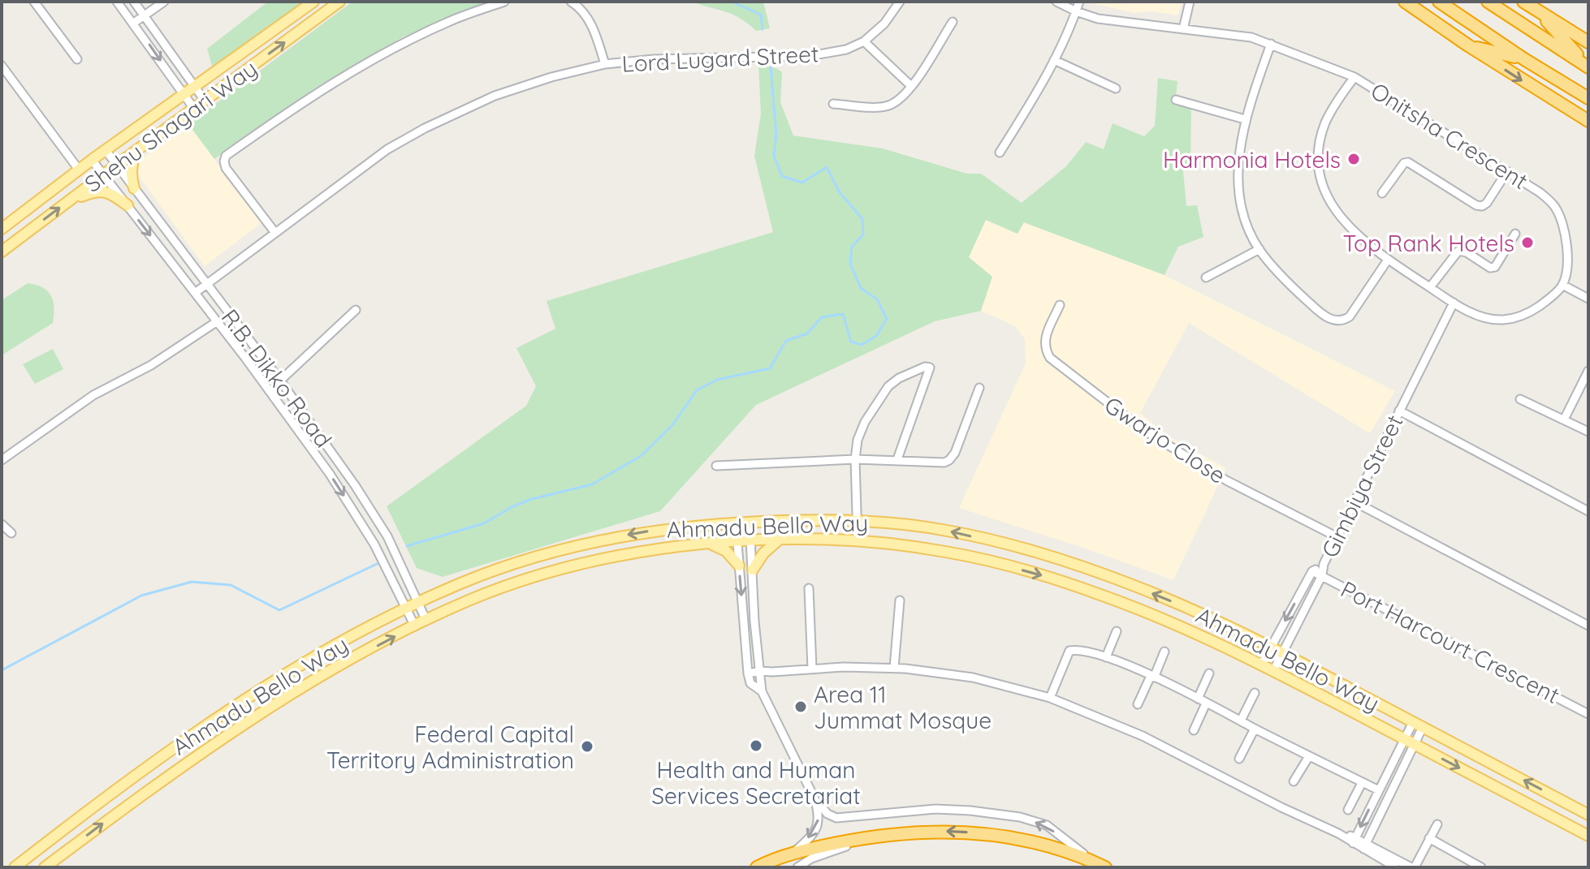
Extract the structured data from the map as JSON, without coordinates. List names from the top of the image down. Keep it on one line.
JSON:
{"streets":{"main road":["Shehu Shagari Way","Ahmadu Bello Way"],"street":["Lord Lugard Street","Onitsha Crescent","R.B. Dikko Road","Gwarjo Close","Gimbiya Street","Port Harcourt Crescent"]},"crossings":[["Lord Lugard Street","R.B. Dikko Road"],["Shehu Shagari Way","R.B. Dikko Road"],["Onitsha Crescent","Gimbiya Street"],["R.B. Dikko Road","Ahmadu Bello Way"],["Gwarjo Close","Gimbiya Street"],["Gimbiya Street","Ahmadu Bello Way"],["Gimbiya Street","Port Harcourt Crescent"]],"places":["Harmonia Hotels","Top Rank Hotels","Area 11 Jummat Mosque","Health and Human Services Secretariat","Federal Capital Territory Administration"]}
